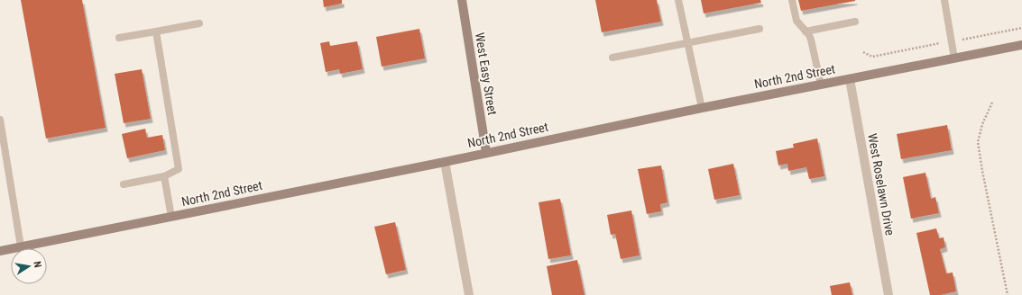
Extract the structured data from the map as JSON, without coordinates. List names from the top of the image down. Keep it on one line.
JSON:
{"streets":{"main road":["West Easy Street","North 2nd Street"],"street":["West Roselawn Drive"]},"crossings":[["West Easy Street","North 2nd Street"],["North 2nd Street","West Roselawn Drive"]],"north":"right"}
